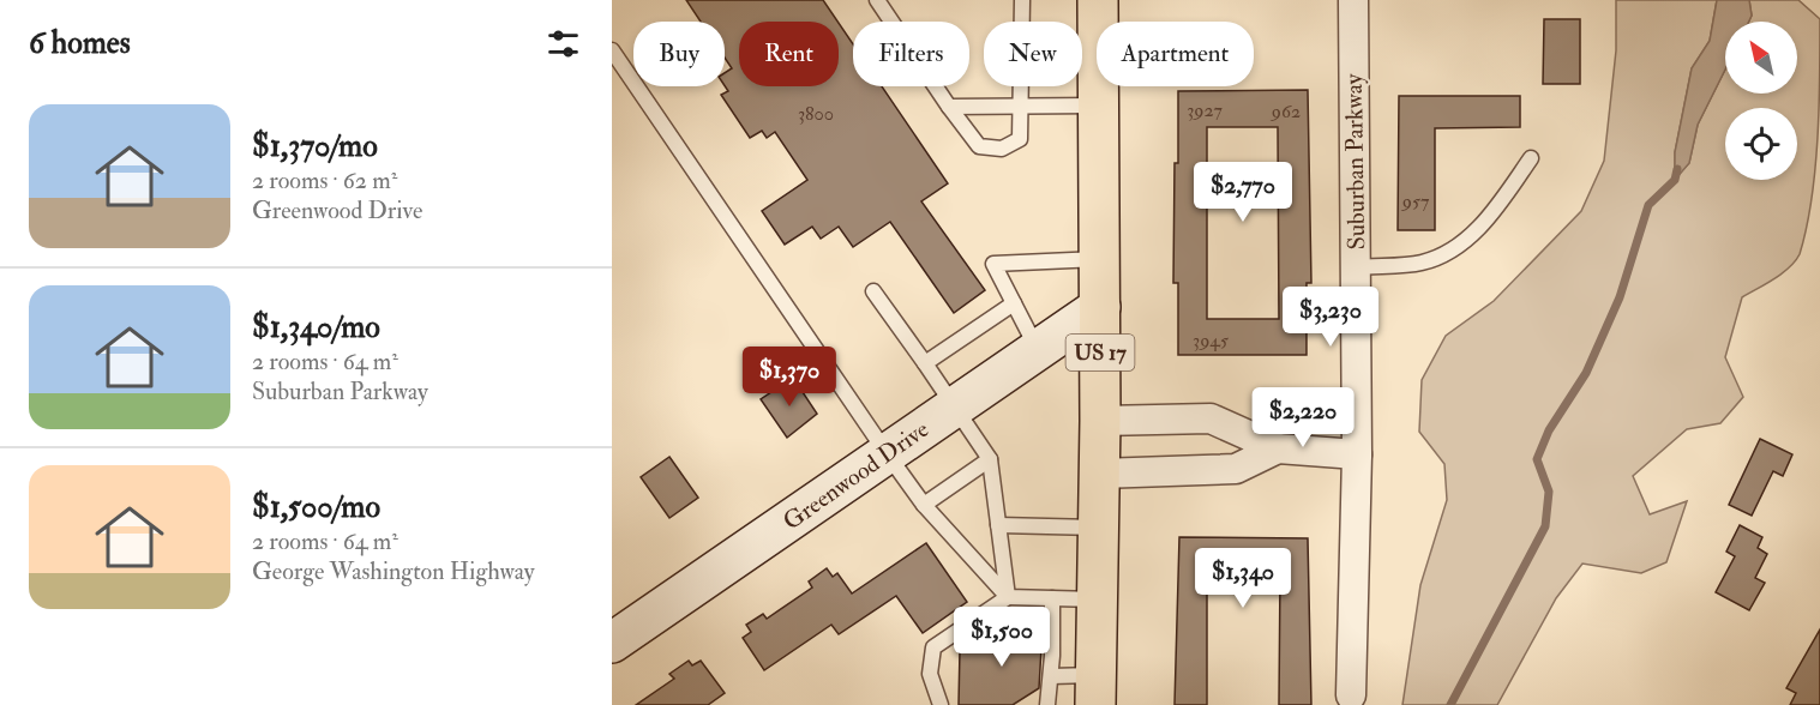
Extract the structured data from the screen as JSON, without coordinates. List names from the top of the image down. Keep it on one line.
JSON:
{"streets":{"main road":["US 17"],"street":["Suburban Parkway","Greenwood Drive"]},"crossings":[["US 17","Greenwood Drive"]],"house_numbers":["3927","962","3800","957","3945"],"north":"top left","page":{"heading":"6 homes","chip":["Buy","Rent","Filters","New","Apartment"],"list":[{"name":"$1,370/mo","note":"2 rooms · 62 m² · Greenwood Drive"},{"name":"$1,340/mo","note":"2 rooms · 64 m² · Suburban Parkway"},{"name":"$1,500/mo","note":"2 rooms · 64 m² · George Washington Highway"}],"price":["$2,770","$3,230","$1,370","$2,220","$1,340","$1,500"]}}
